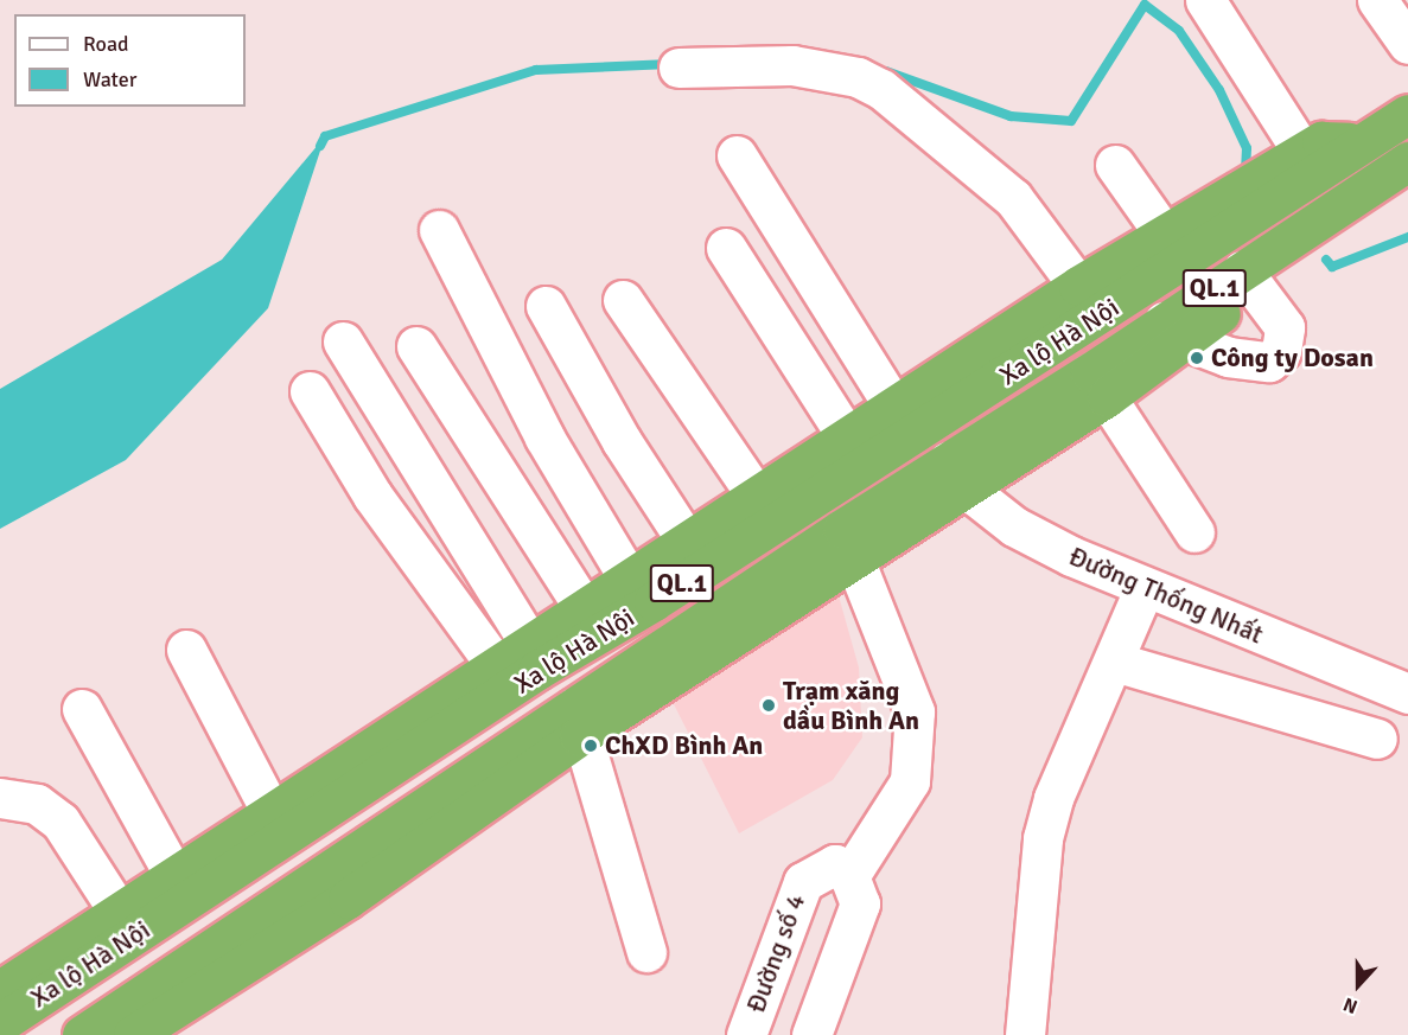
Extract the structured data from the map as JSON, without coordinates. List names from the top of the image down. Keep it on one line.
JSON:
{"streets":{"highway":["QL.1","Xa lộ Hà Nội"],"street":["Đường Thống Nhất","Đường số 4"]},"crossings":[["Xa lộ Hà Nội","Đường Thống Nhất"]],"places":["Công ty Dosan","Trạm xăng dầu Bình An","ChXD Bình An"],"legend":["Road","Water"],"north":"bottom"}
